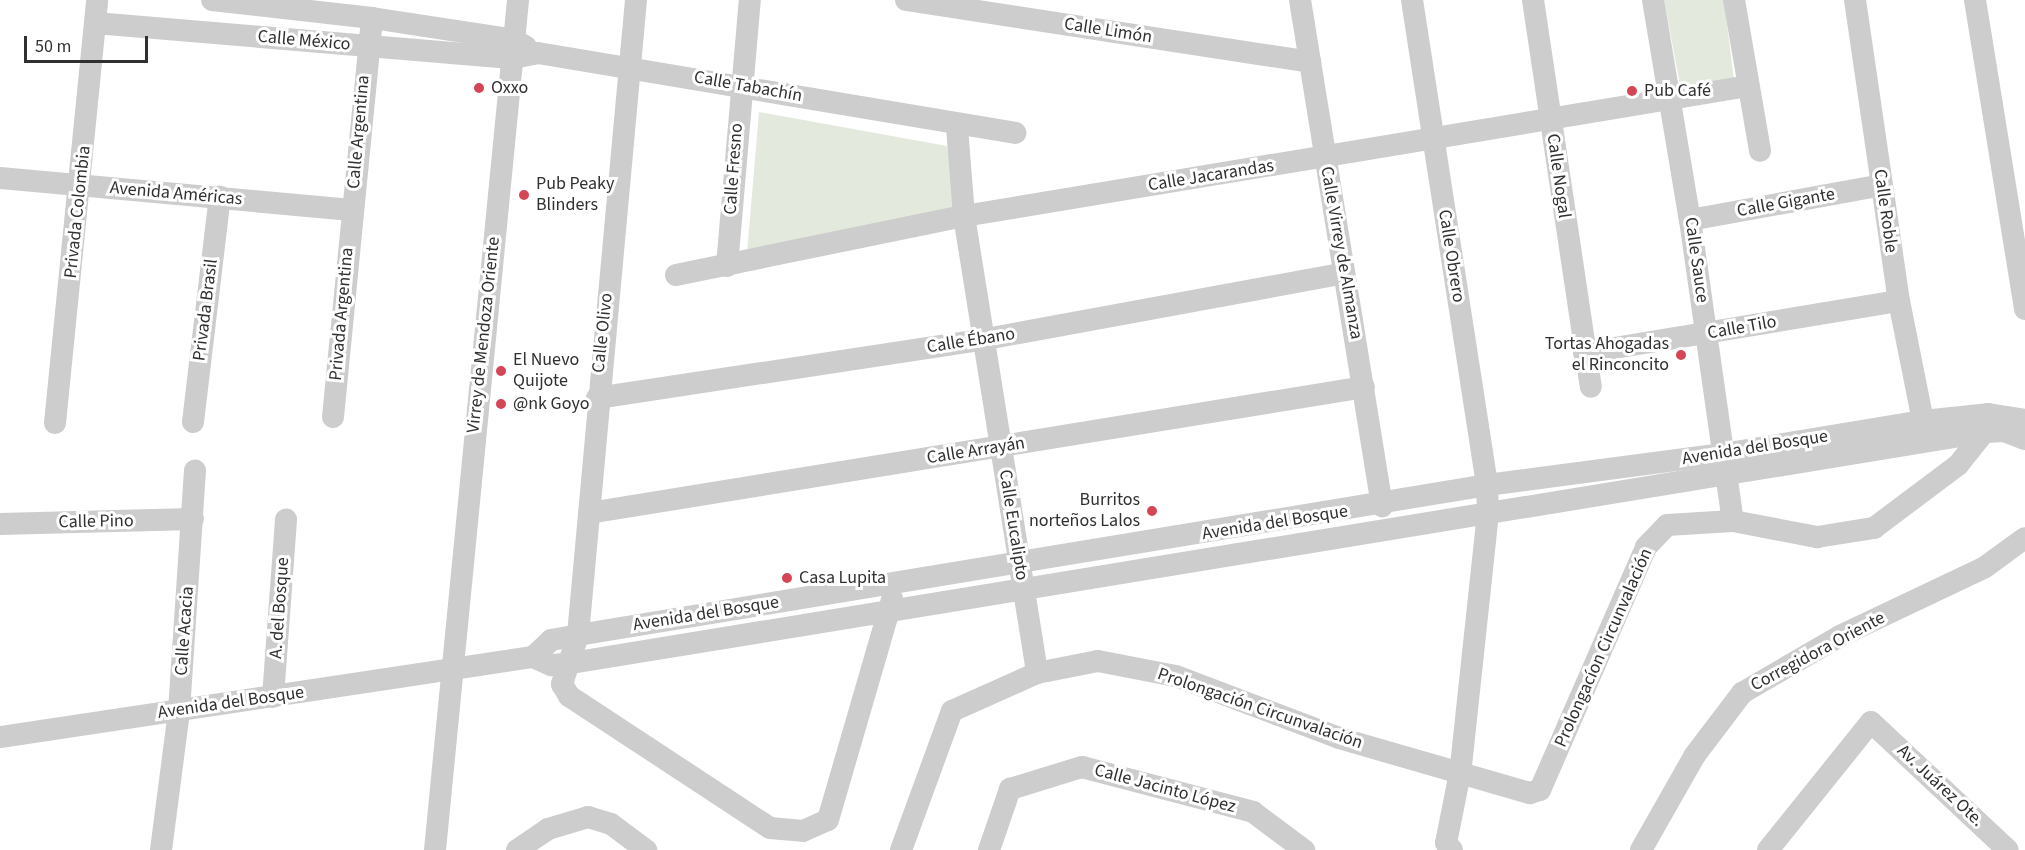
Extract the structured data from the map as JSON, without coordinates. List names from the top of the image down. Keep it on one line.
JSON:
{"streets":{"street":["Calle Limón","Calle México","Calle Tabachín","Calle Argentina","Calle Fresno","Calle Jacarandas","Calle Nogal","Avenida Américas","Calle Gigante","Calle Roble","Privada Colombia","Calle Virrey de Almanza","Calle Obrero","Calle Sauce","Privada Brasil","Privada Argentina","Calle Tilo","Calle Olivo","Virrey de Mendoza Oriente","Calle Ébano","Avenida del Bosque","Calle Arrayán","Calle Pino","Calle Eucalipto","A. del Bosque","Calle Acacia","Prolongacíon Circunvalación","Corregidora Oriente","Prolongación Circunvalación","Av. Juárez Ote.","Calle Jacinto López"]},"crossings":[["Calle Limón","Calle Virrey de Almanza"],["Calle México","Calle Tabachín"],["Calle México","Calle Argentina"],["Calle México","Privada Colombia"],["Calle México","Virrey de Mendoza Oriente"],["Calle Tabachín","Calle Fresno"],["Calle Tabachín","Calle Olivo"],["Calle Tabachín","Virrey de Mendoza Oriente"],["Calle Tabachín","Calle Eucalipto"],["Calle Argentina","Avenida Américas"],["Calle Argentina","Privada Argentina"],["Calle Fresno","Calle Jacarandas"],["Calle Jacarandas","Calle Nogal"],["Calle Jacarandas","Calle Virrey de Almanza"],["Calle Jacarandas","Calle Obrero"],["Calle Jacarandas","Calle Sauce"],["Calle Jacarandas","Calle Eucalipto"],["Calle Nogal","Calle Tilo"],["Avenida Américas","Privada Colombia"],["Avenida Américas","Privada Brasil"],["Avenida Américas","Privada Argentina"],["Calle Gigante","Calle Roble"],["Calle Gigante","Calle Sauce"],["Calle Roble","Calle Tilo"],["Calle Roble","Avenida del Bosque"],["Calle Virrey de Almanza","Calle Ébano"],["Calle Virrey de Almanza","Avenida del Bosque"],["Calle Virrey de Almanza","Calle Arrayán"],["Calle Obrero","Avenida del Bosque"],["Calle Obrero","Prolongación Circunvalación"],["Calle Sauce","Calle Tilo"],["Calle Sauce","Avenida del Bosque"],["Calle Sauce","Prolongacíon Circunvalación"],["Calle Olivo","Calle Ébano"],["Calle Olivo","Avenida del Bosque"],["Calle Olivo","Calle Arrayán"],["Virrey de Mendoza Oriente","Avenida del Bosque"],["Calle Ébano","Calle Eucalipto"],["Avenida del Bosque","Calle Eucalipto"],["Avenida del Bosque","A. del Bosque"],["Avenida del Bosque","Calle Acacia"],["Avenida del Bosque","Prolongacíon Circunvalación"],["Calle Arrayán","Calle Eucalipto"],["Calle Pino","Calle Acacia"],["Calle Eucalipto","Prolongación Circunvalación"],["Prolongacíon Circunvalación","Prolongación Circunvalación"]],"places":["Oxxo","Pub Café","Pub Peaky Blinders","Tortas Ahogadas el Rinconcito","El Nuevo Quijote","@nk Goyo","Burritos norteños Lalos","Casa Lupita"],"scale_bar":"50 m"}
